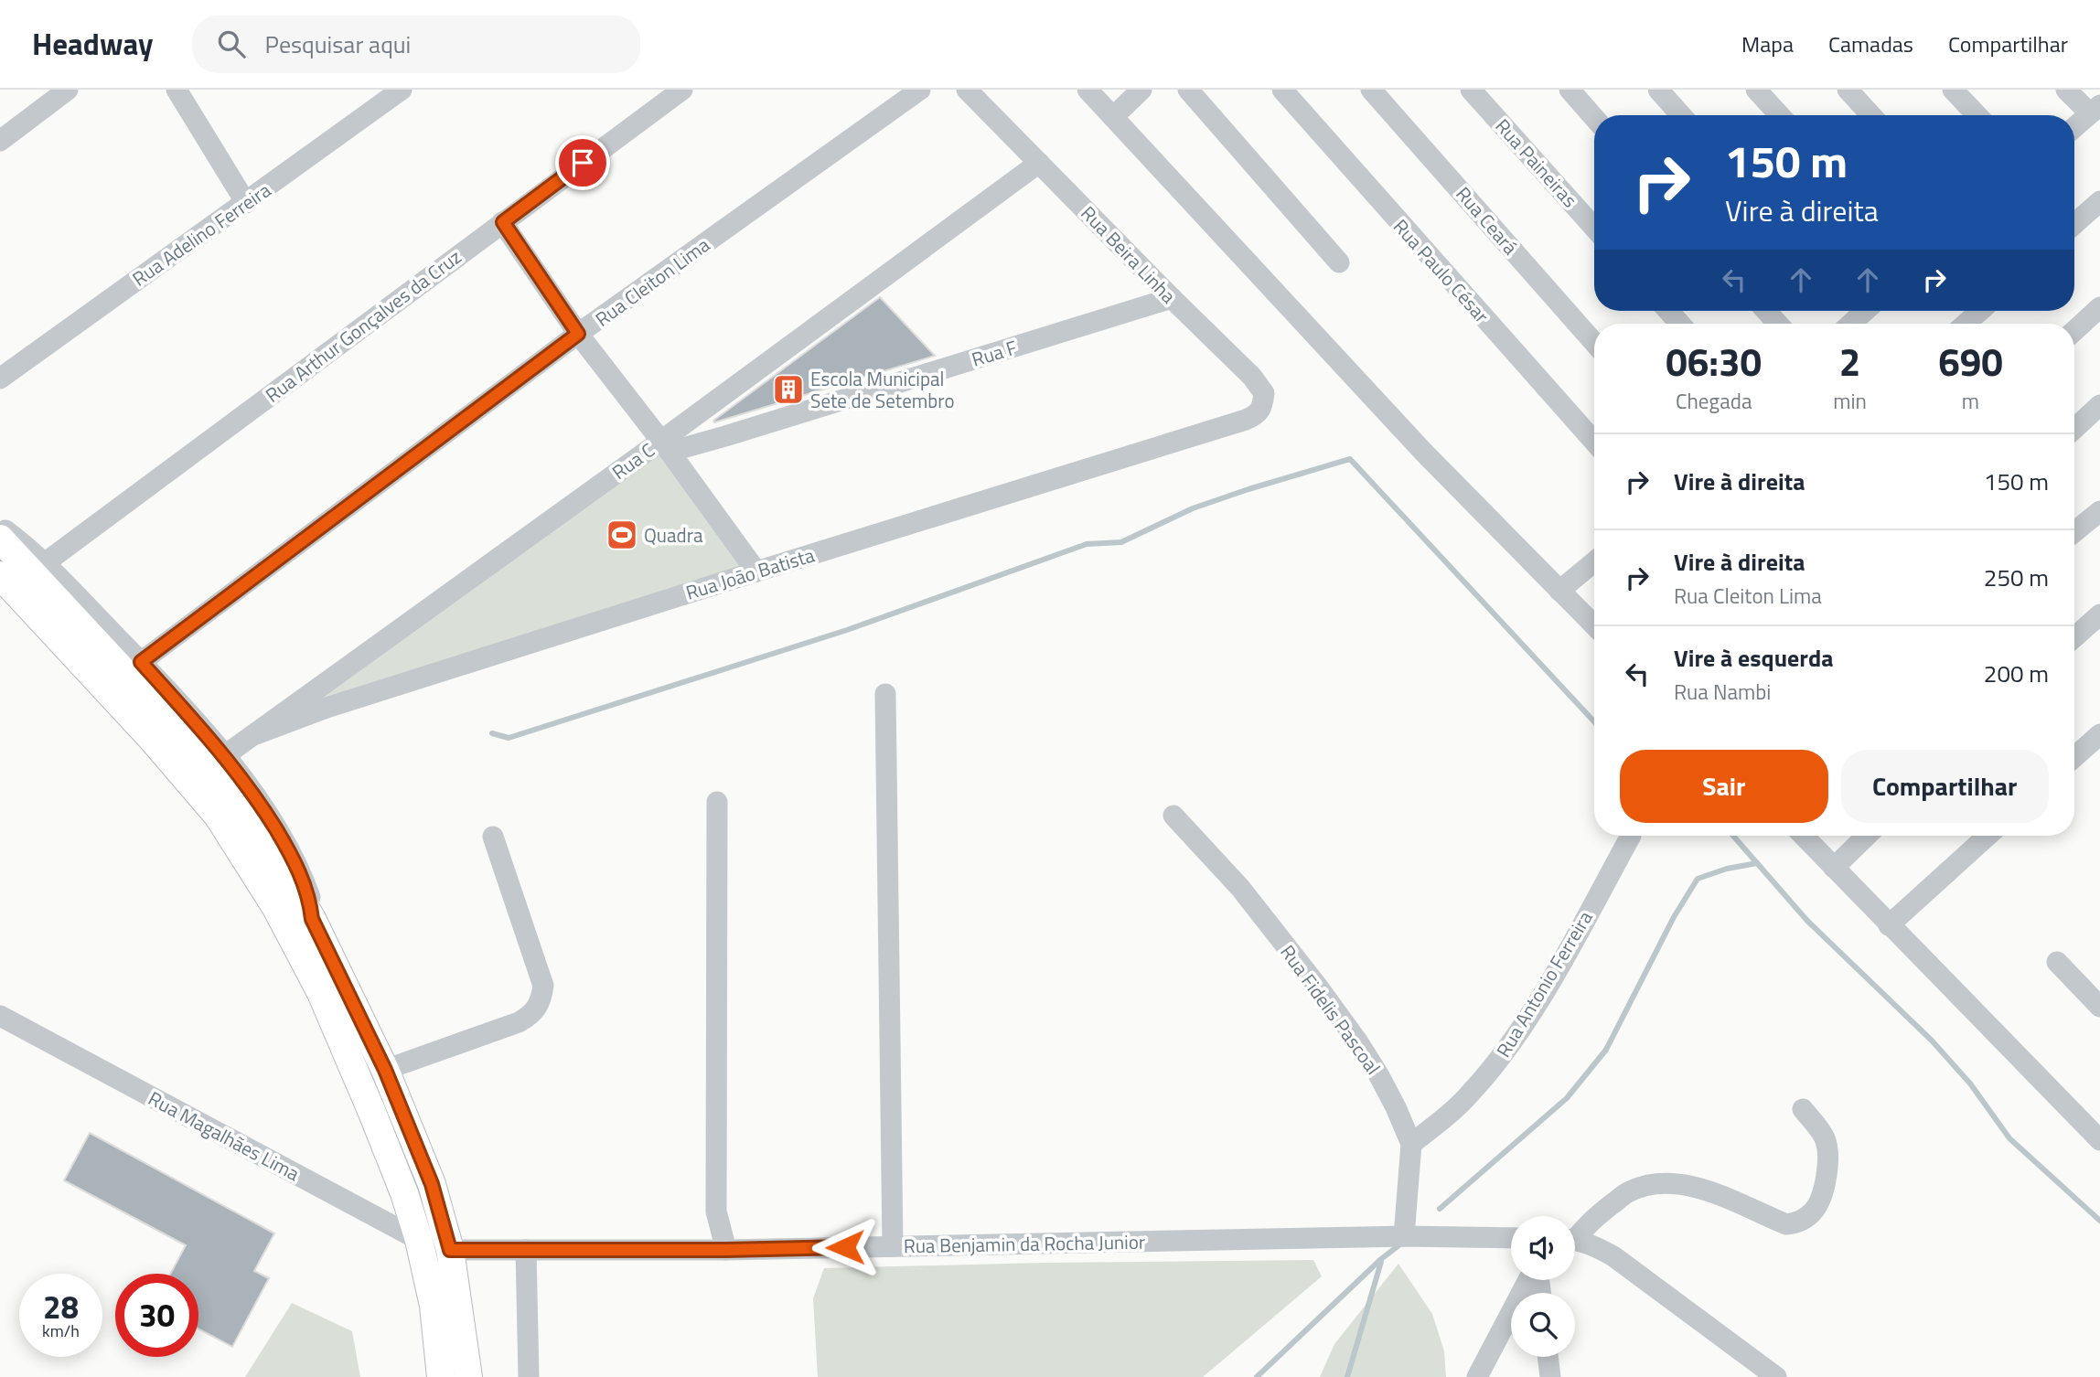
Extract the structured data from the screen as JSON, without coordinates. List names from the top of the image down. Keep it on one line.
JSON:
{"streets":{"street":["Rua Paineiras","Rua Ceará","Rua Adelino Ferreira","Rua Beira Linha","Rua Paulo César","Rua Cleiton Lima","Rua Arthur Gonçalves da Cruz","Rua F","Rua C","Rua Joāo Batista","Rua Antonio Ferreira","Rua Fidelis Pascoal","Rua Magalhães Lima","Rua Benjamin da Rocha Junior"]},"crossings":[["Rua Beira Linha","Rua F"],["Rua Beira Linha","Rua C"],["Rua Beira Linha","Rua Joāo Batista"],["Rua F","Rua C"],["Rua C","Rua Joāo Batista"],["Rua Antonio Ferreira","Rua Fidelis Pascoal"],["Rua Fidelis Pascoal","Rua Benjamin da Rocha Junior"],["Rua Magalhães Lima","Rua Benjamin da Rocha Junior"]],"places":{"building":["Escola Municipal Sete de Setembro"],"sports":["Quadra"]},"page":{"header":"Headway","search":"Pesquisar aqui","nav":["Mapa","Camadas","Compartilhar"],"turn":["150 m","Vire à direita"],"eta":["06:30","Chegada","2","min","690","m"],"list":[{"name":"Vire à direita","value":"150 m"},{"name":"Vire à direita","note":"Rua Cleiton Lima","value":"250 m"},{"name":"Vire à esquerda","note":"Rua Nambi","value":"200 m"}],"buttons":["Sair","Compartilhar"],"speed":"28 km/h","limit":"30"}}
